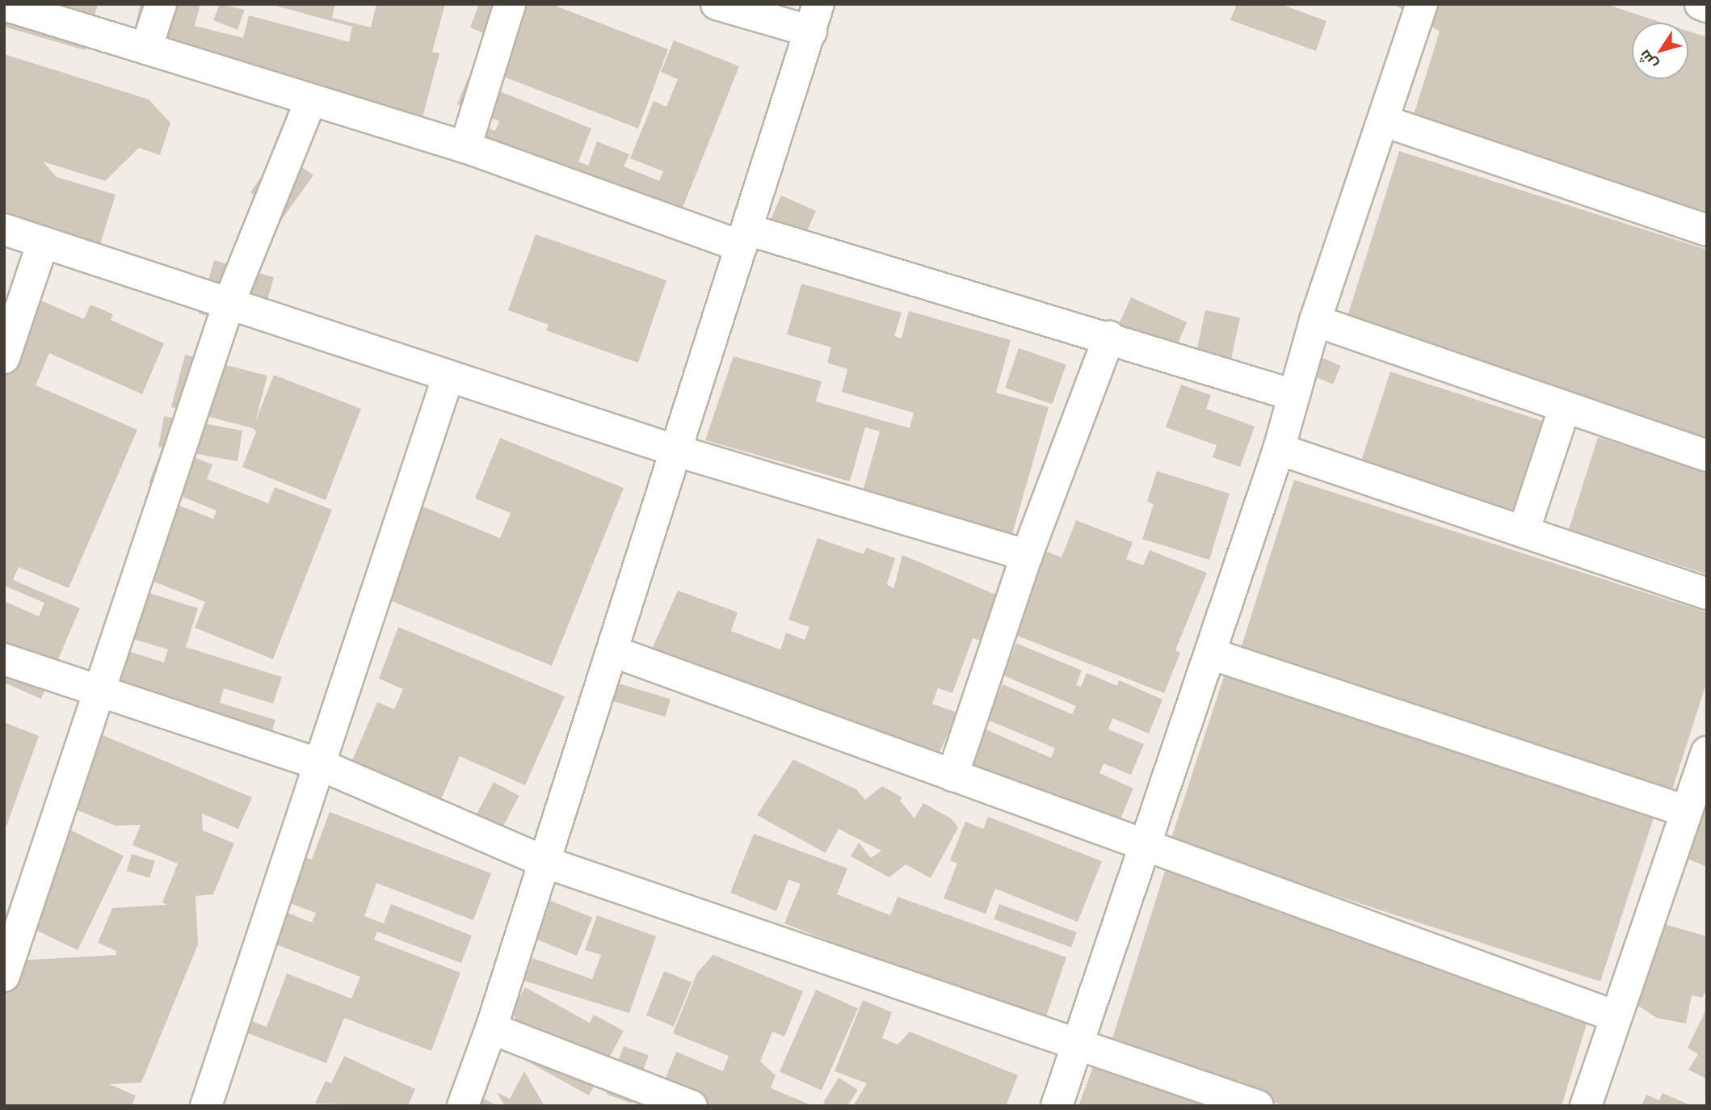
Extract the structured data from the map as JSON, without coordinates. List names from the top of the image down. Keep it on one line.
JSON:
{"north":"bottom left"}
